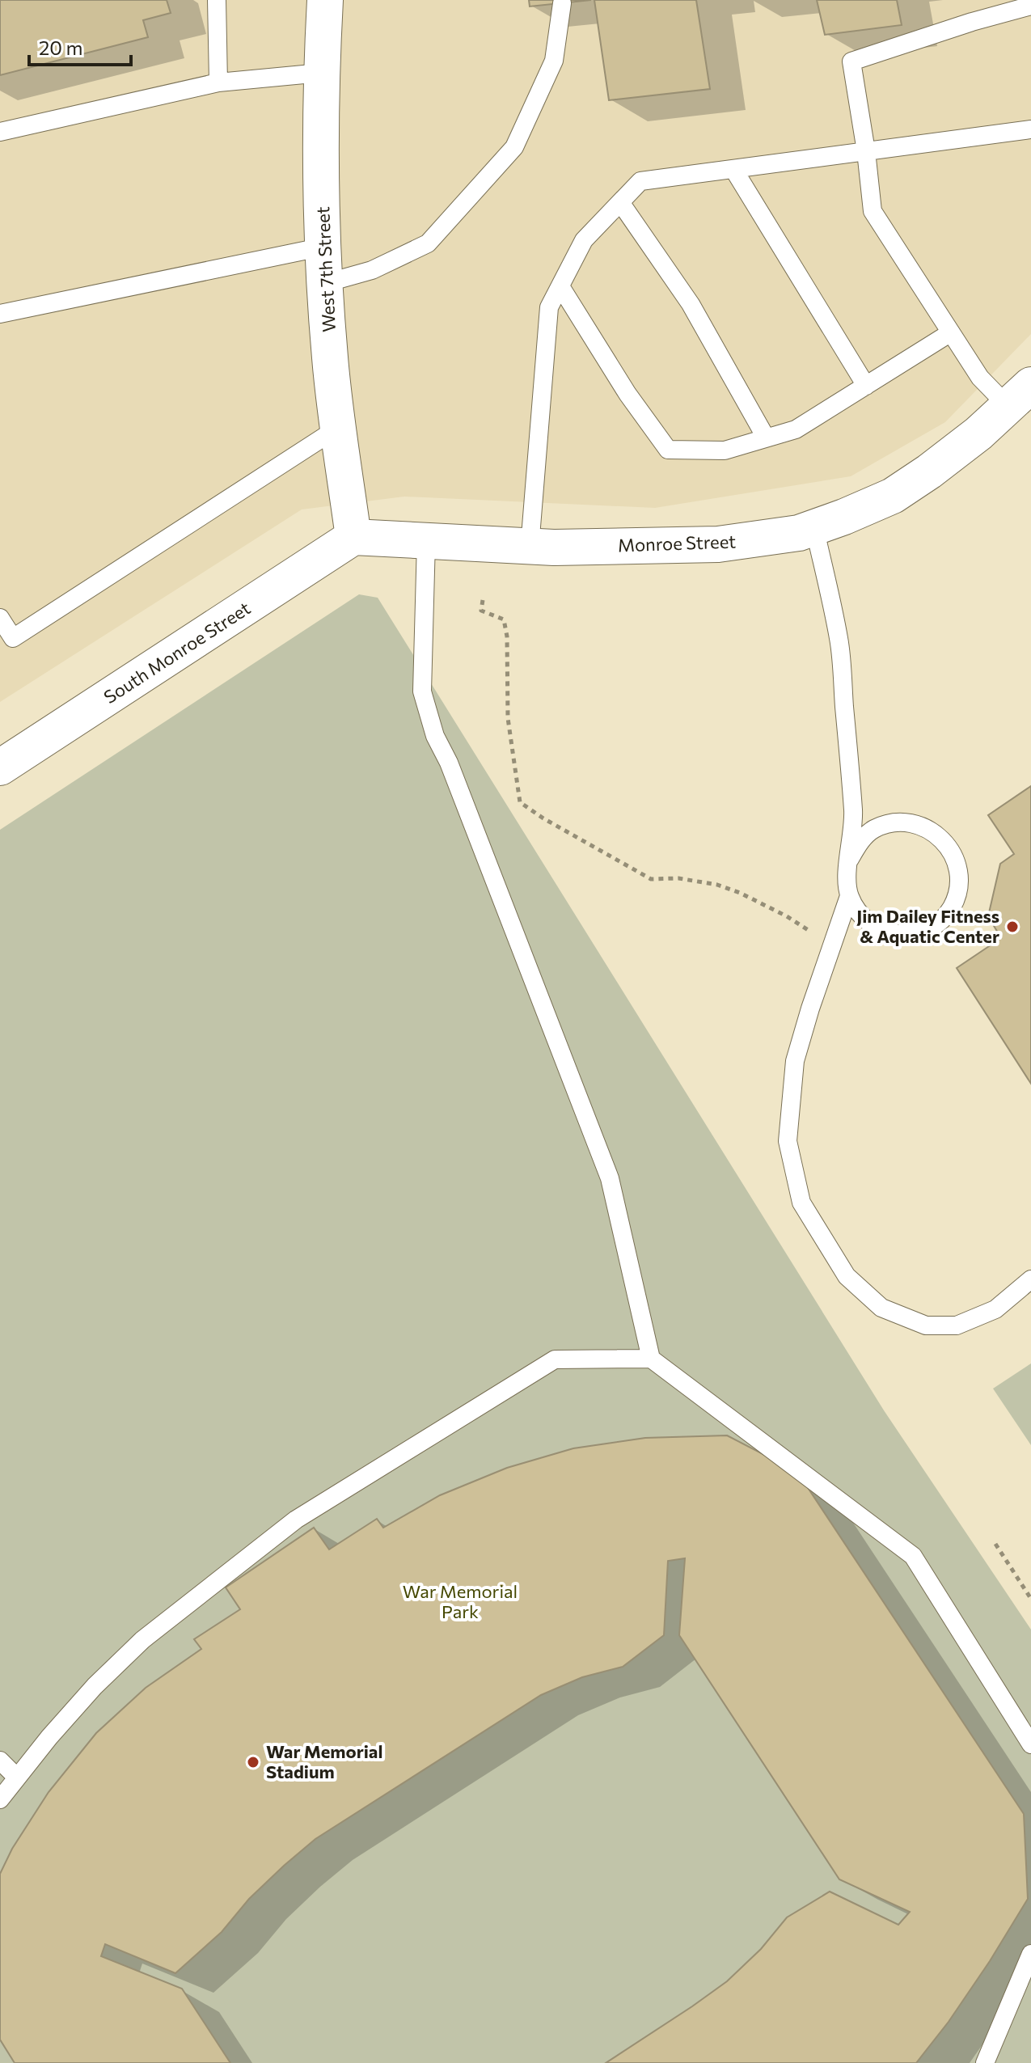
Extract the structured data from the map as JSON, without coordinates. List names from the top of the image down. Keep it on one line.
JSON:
{"streets":{"street":["West 7th Street","Monroe Street","South Monroe Street"]},"crossings":[["West 7th Street","Monroe Street"],["West 7th Street","South Monroe Street"],["Monroe Street","South Monroe Street"]],"parks":["War Memorial Park"],"places":["Jim Dailey Fitness & Aquatic Center","War Memorial Stadium"],"scale_bar":"20 m"}
